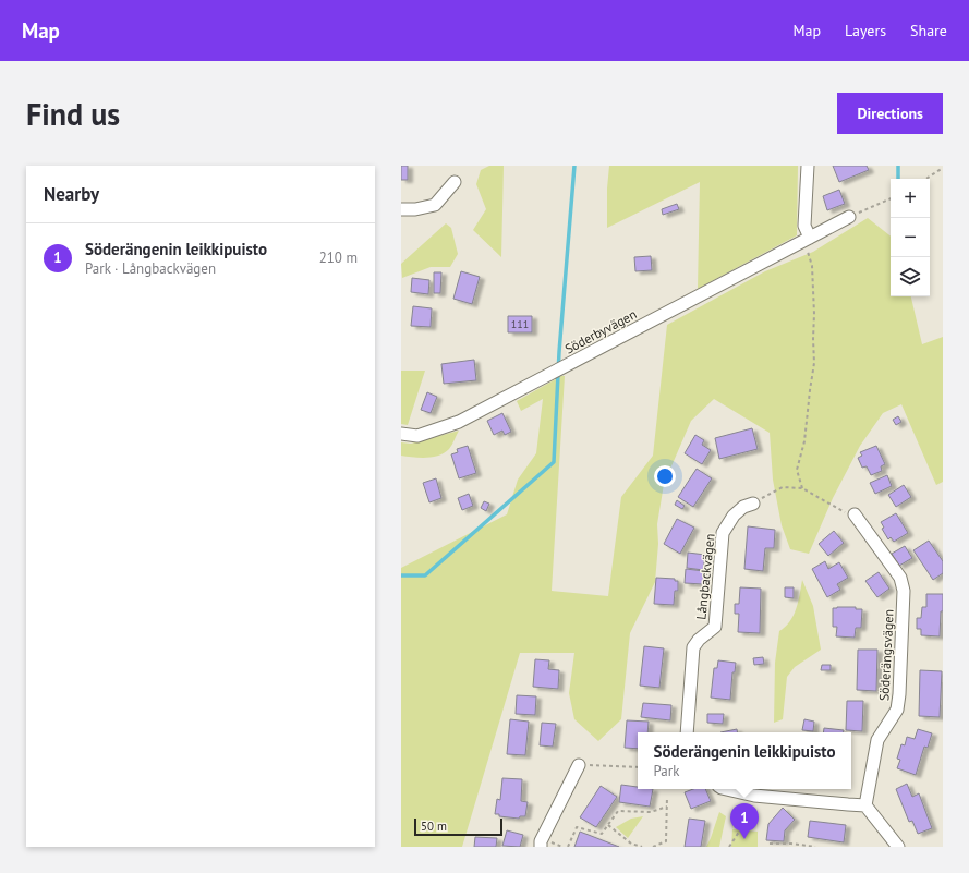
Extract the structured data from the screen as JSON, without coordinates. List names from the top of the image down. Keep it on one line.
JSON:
{"streets":{"street":["Söderbyvägen","Långbackvägen","Söderängsvägen"]},"house_numbers":["111"],"scale_bar":"50 m","page":{"header":"Map","nav":["Map","Layers","Share"],"buttons":"Directions","title":"Find us","heading":"Nearby","map_buttons":["+","−"],"list":[{"mark":"1","name":"Söderängenin leikkipuisto","note":"Park · Långbackvägen","value":"210 m"}],"popup":["Söderängenin leikkipuisto","Park"],"pins":"1","scale":"50 m"}}
